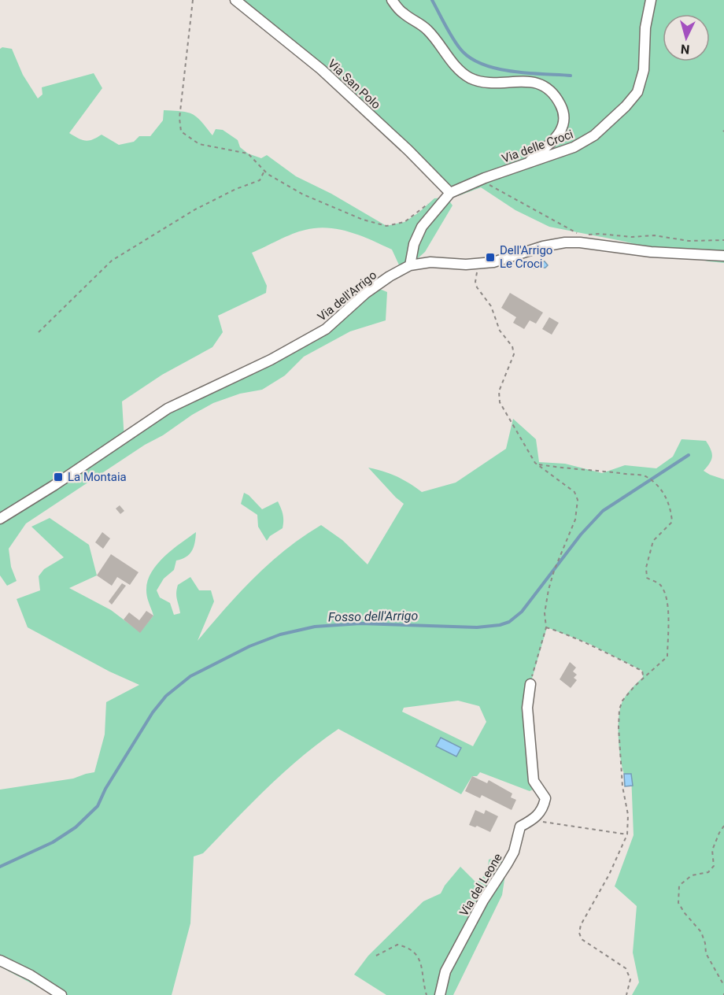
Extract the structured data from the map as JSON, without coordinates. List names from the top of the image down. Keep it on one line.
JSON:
{"streets":{"street":["Via San Polo","Via delle Croci","Via dell'Arrigo","Via del Leone"]},"crossings":[["Via San Polo","Via delle Croci"],["Via delle Croci","Via dell'Arrigo"]],"water":["Fosso dell'Arrigo"],"places":{"transit":["Dell'Arrigo Le Croci","La Montaia"]},"north":"bottom"}
